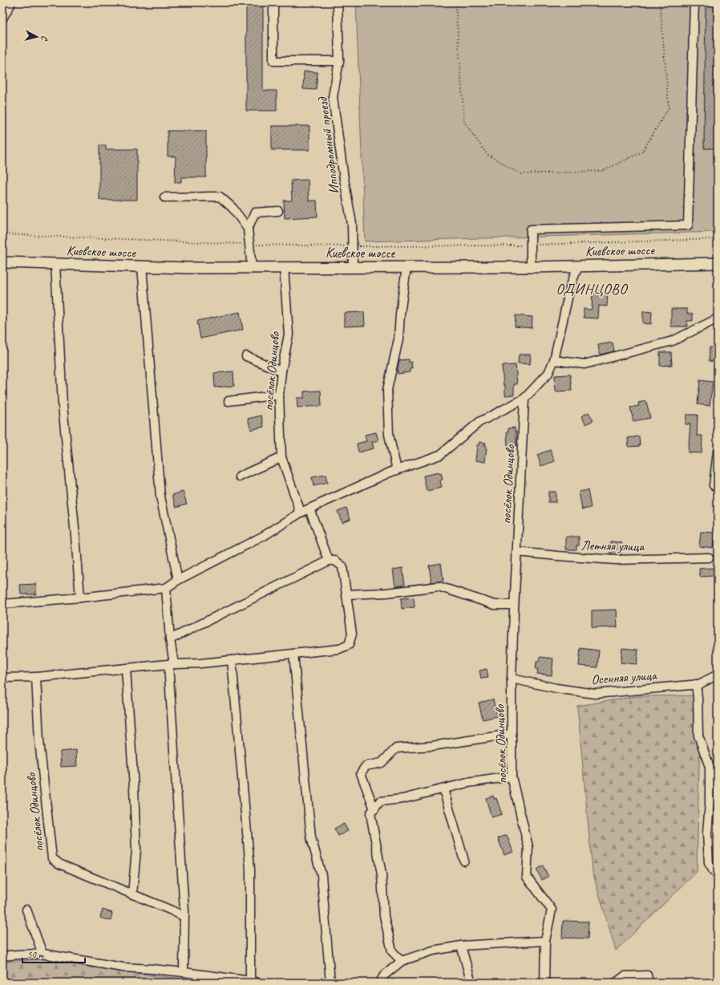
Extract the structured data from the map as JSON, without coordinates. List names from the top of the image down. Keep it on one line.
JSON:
{"streets":{"main road":["Киевское шоссе"],"street":["Ипподромный проезд","посёлок Одинцово","Летняя улица","Осенняя улица"]},"crossings":[["Ипподромный проезд","Киевское шоссе"],["Киевское шоссе","посёлок Одинцово"],["посёлок Одинцово","Летняя улица"],["посёлок Одинцово","Осенняя улица"]],"districts":["ОДИНЦОВО"],"scale_bar":"50 m","north":"right"}
